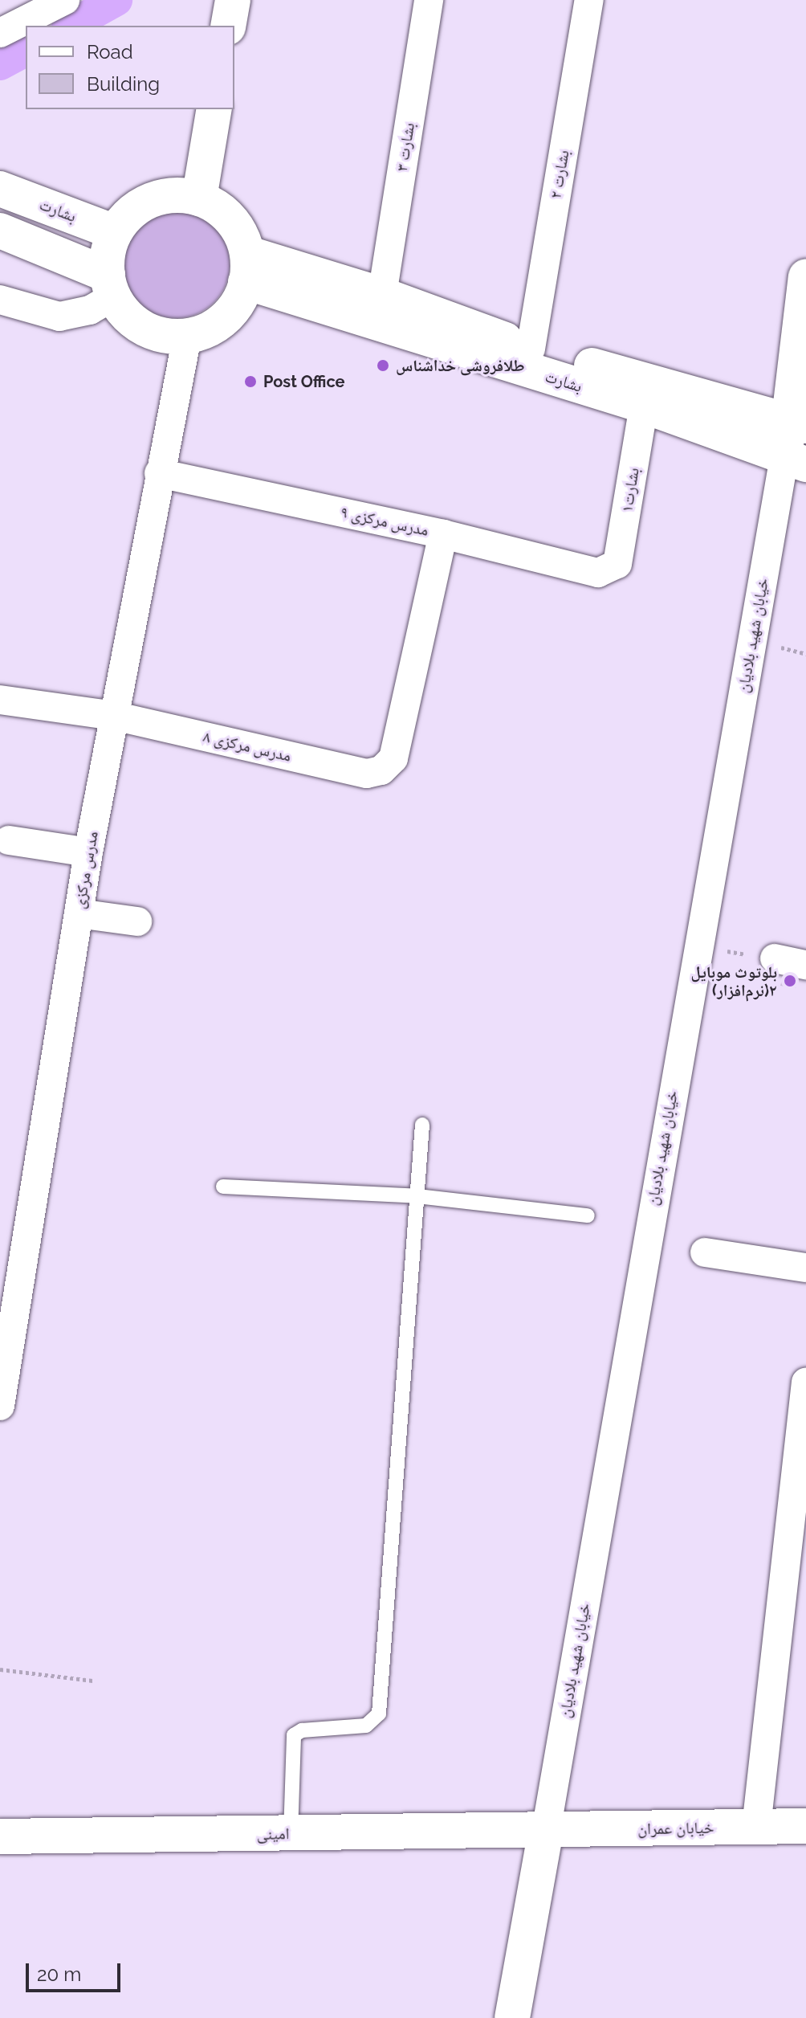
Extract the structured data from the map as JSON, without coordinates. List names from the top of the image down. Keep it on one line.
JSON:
{"streets":{"street":["بشارت ۳","بشارت ۲","بشارت","بشارت۱","مدرس مرکزی ۹","خیابان شهید بلادیان","مدرس مرکزی ۸","مدرس مرکزی","خیابان عمران","امینی"]},"crossings":[["بشارت ۳","بشارت"],["بشارت ۲","بشارت"],["بشارت","بشارت۱"],["بشارت","خیابان شهید بلادیان"],["بشارت","مدرس مرکزی"],["بشارت۱","مدرس مرکزی ۹"],["مدرس مرکزی ۹","مدرس مرکزی ۸"],["مدرس مرکزی ۹","مدرس مرکزی"],["خیابان شهید بلادیان","خیابان عمران"],["خیابان شهید بلادیان","امینی"],["مدرس مرکزی ۸","مدرس مرکزی"],["خیابان عمران","امینی"]],"places":["طلافروشی خداشناس","Post Office","بلوتوث موبایل (نرم‌افزار)۲"],"legend":["Road","Building"],"scale_bar":"20 m"}
